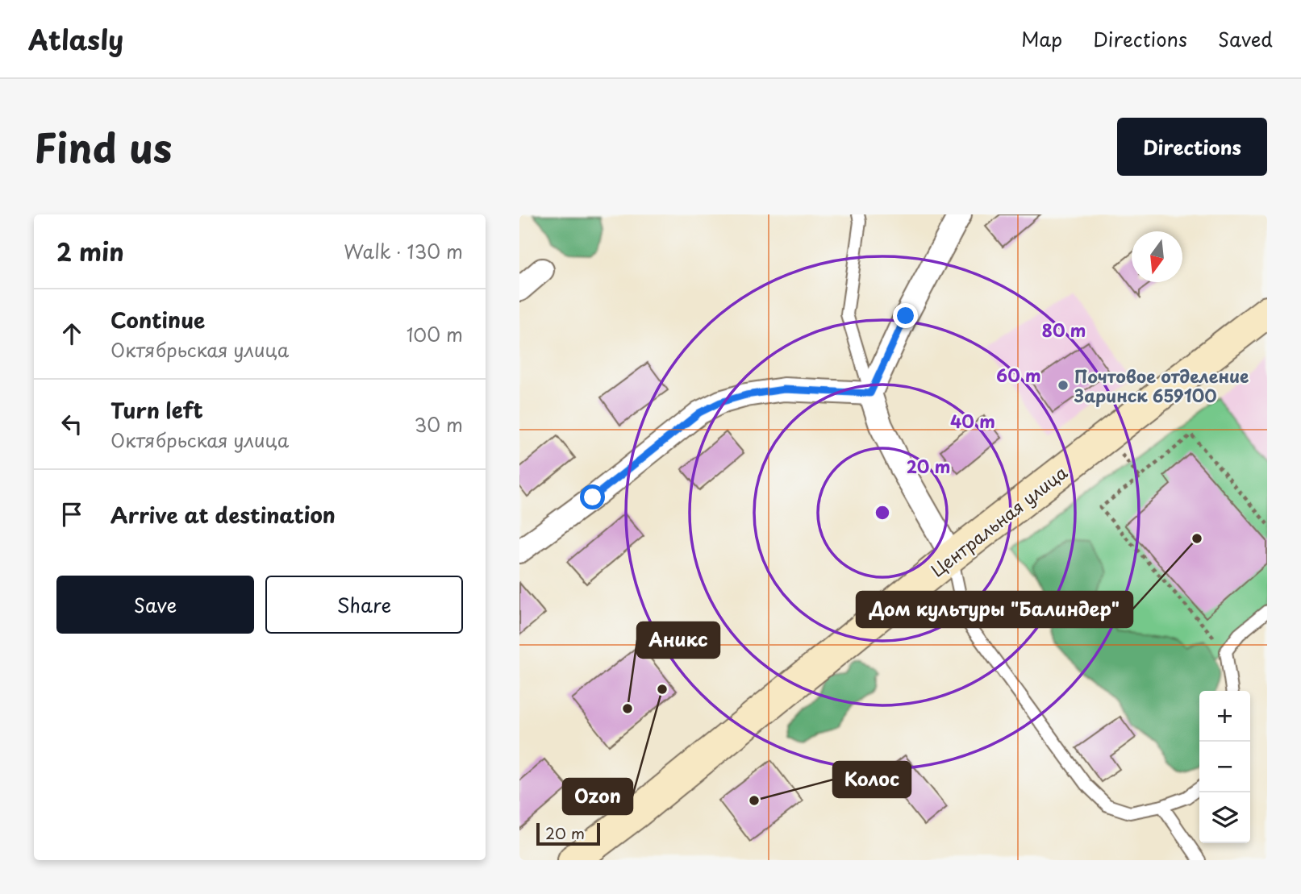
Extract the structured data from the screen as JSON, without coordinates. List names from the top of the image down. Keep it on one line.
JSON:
{"streets":{"street":["Центральная улица"]},"places":["Почтовое отделение Заринск 659100","Дом культуры \"Балиндер\"","Ozon","Аникс","Колос"],"scale_bar":"20 m","north":"bottom","page":{"header":"Atlasly","nav":["Map","Directions","Saved"],"title":"Find us","buttons":["Directions",["Save","Share"]],"heading":["2 min","Walk · 130 m"],"list":[["Continue","Октябрьская улица","100 m"],["Turn left","Октябрьская улица","30 m"],"Arrive at destination"],"map_buttons":["+","−"],"scale":"20 m"},"rings":["80 m","60 m","40 m","20 m"]}
